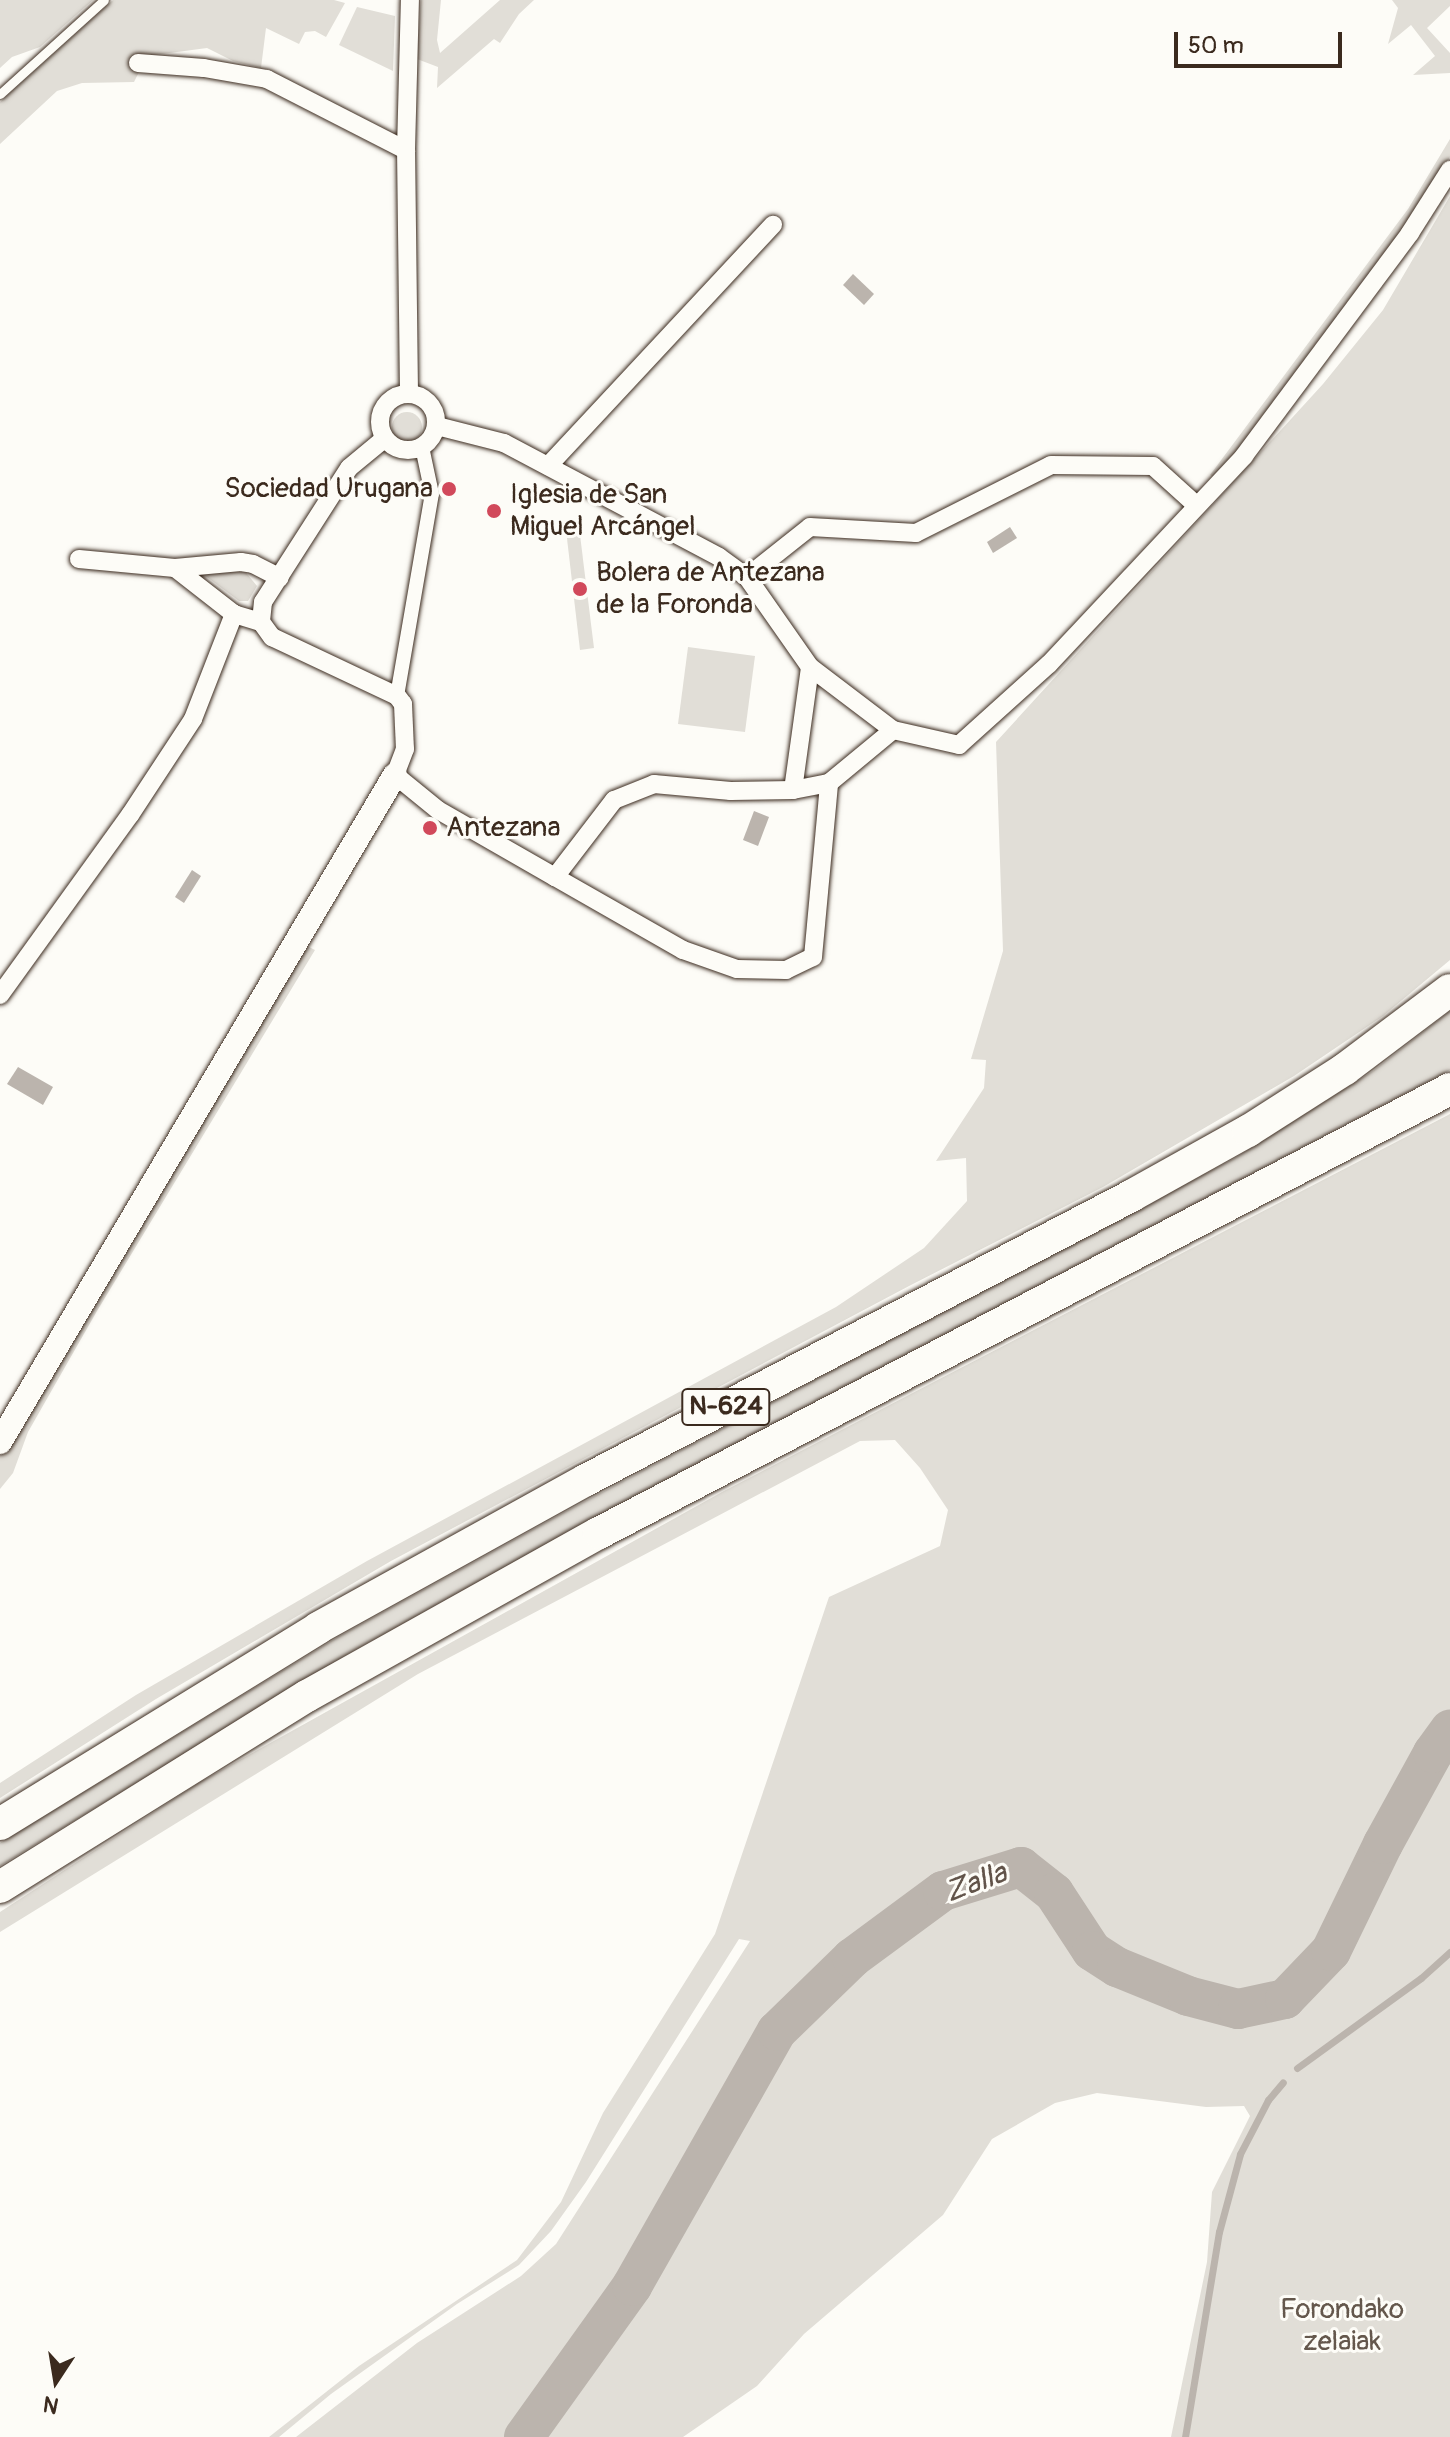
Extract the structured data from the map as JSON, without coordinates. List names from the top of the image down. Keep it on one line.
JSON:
{"streets":{"highway":["N-624"]},"water":["Zalla"],"parks":["Forondako zelaiak"],"places":["Sociedad Urugana","Iglesia de San Miguel Arcángel","Bolera de Antezana de la Foronda","Antezana"],"scale_bar":"50 m","north":"bottom"}
